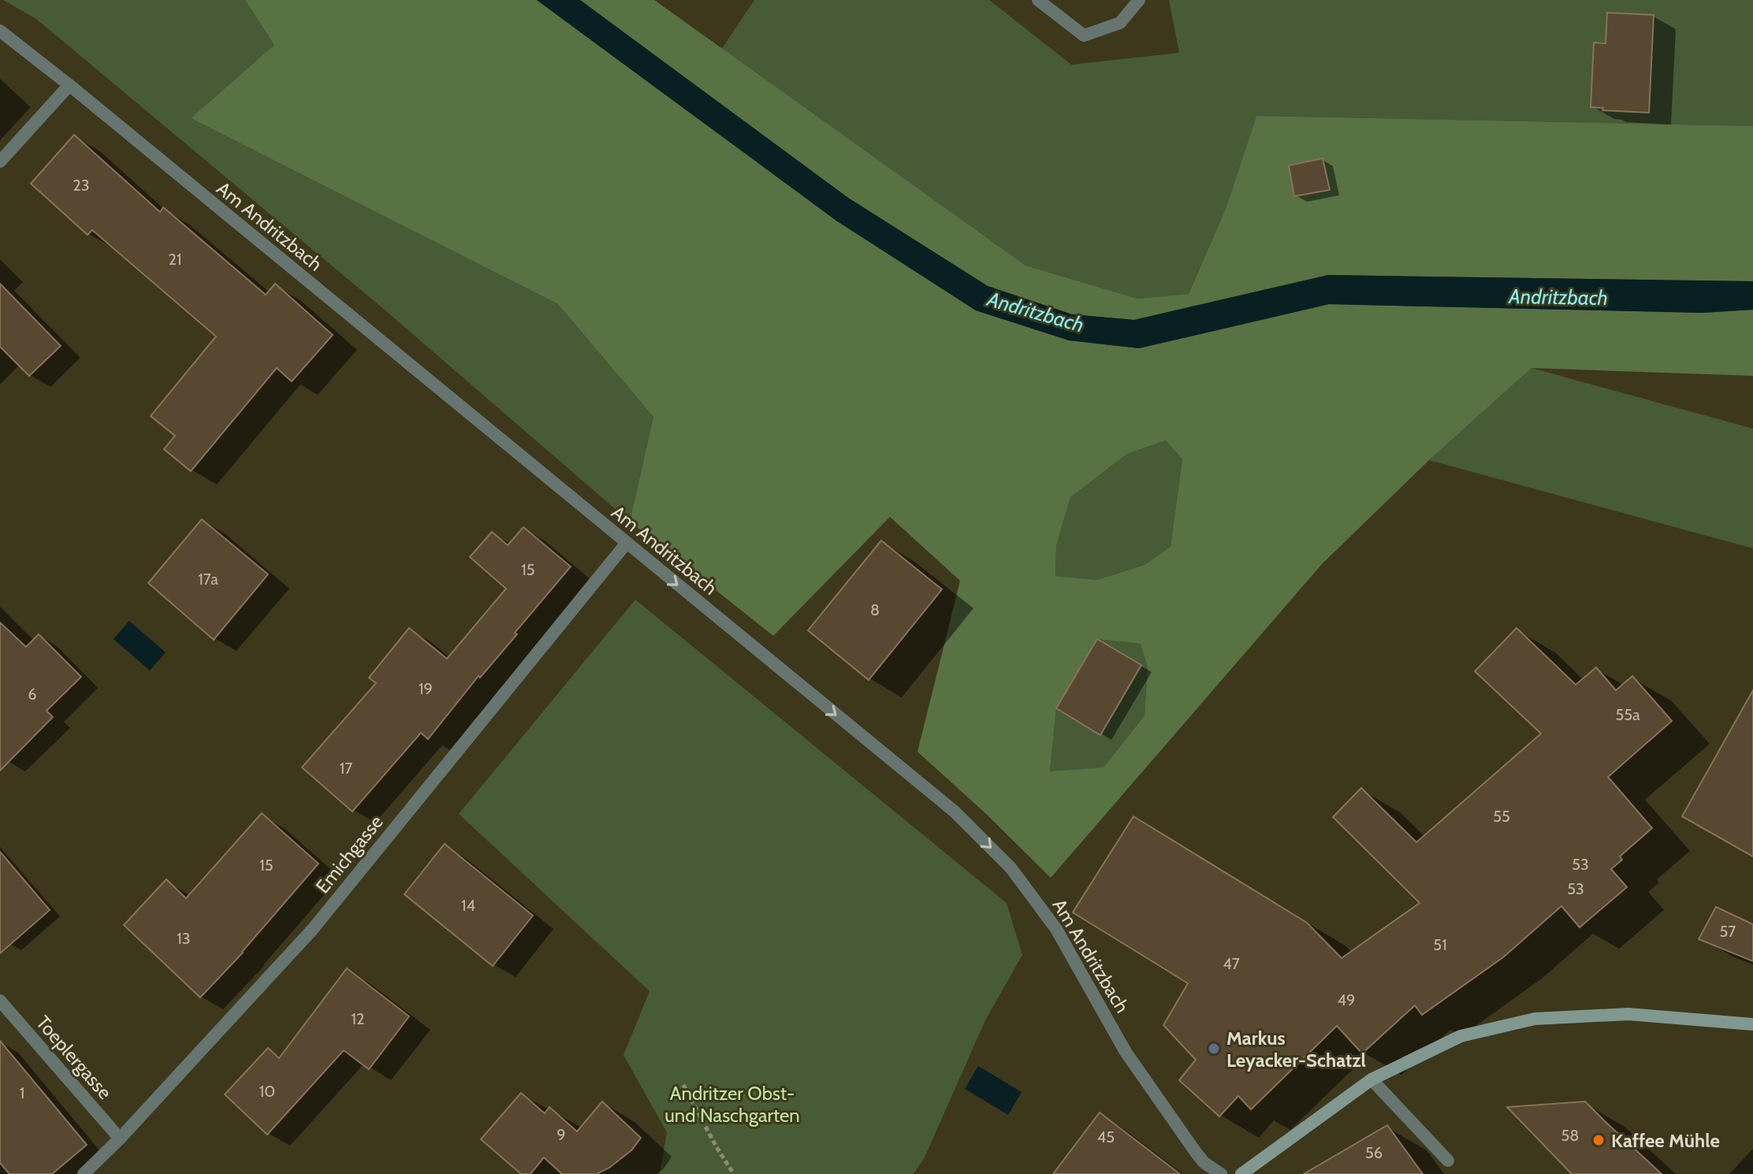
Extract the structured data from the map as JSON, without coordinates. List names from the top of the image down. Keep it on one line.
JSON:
{"streets":{"street":["Am Andritzbach","Emichgasse","Toeplergasse"]},"crossings":[["Am Andritzbach","Emichgasse"],["Emichgasse","Toeplergasse"]],"one_way":["Am Andritzbach"],"water":["Andritzbach"],"parks":["Andritzer Obst- und Naschgarten"],"places":["Markus Leyacker-Schatzl","Kaffee Mühle"],"house_numbers":["23","21","15","17a","8","19","6","55a","17","55","53","15","53","14","57","13","51","47","49","12","10","1","9","58","45","56"]}
